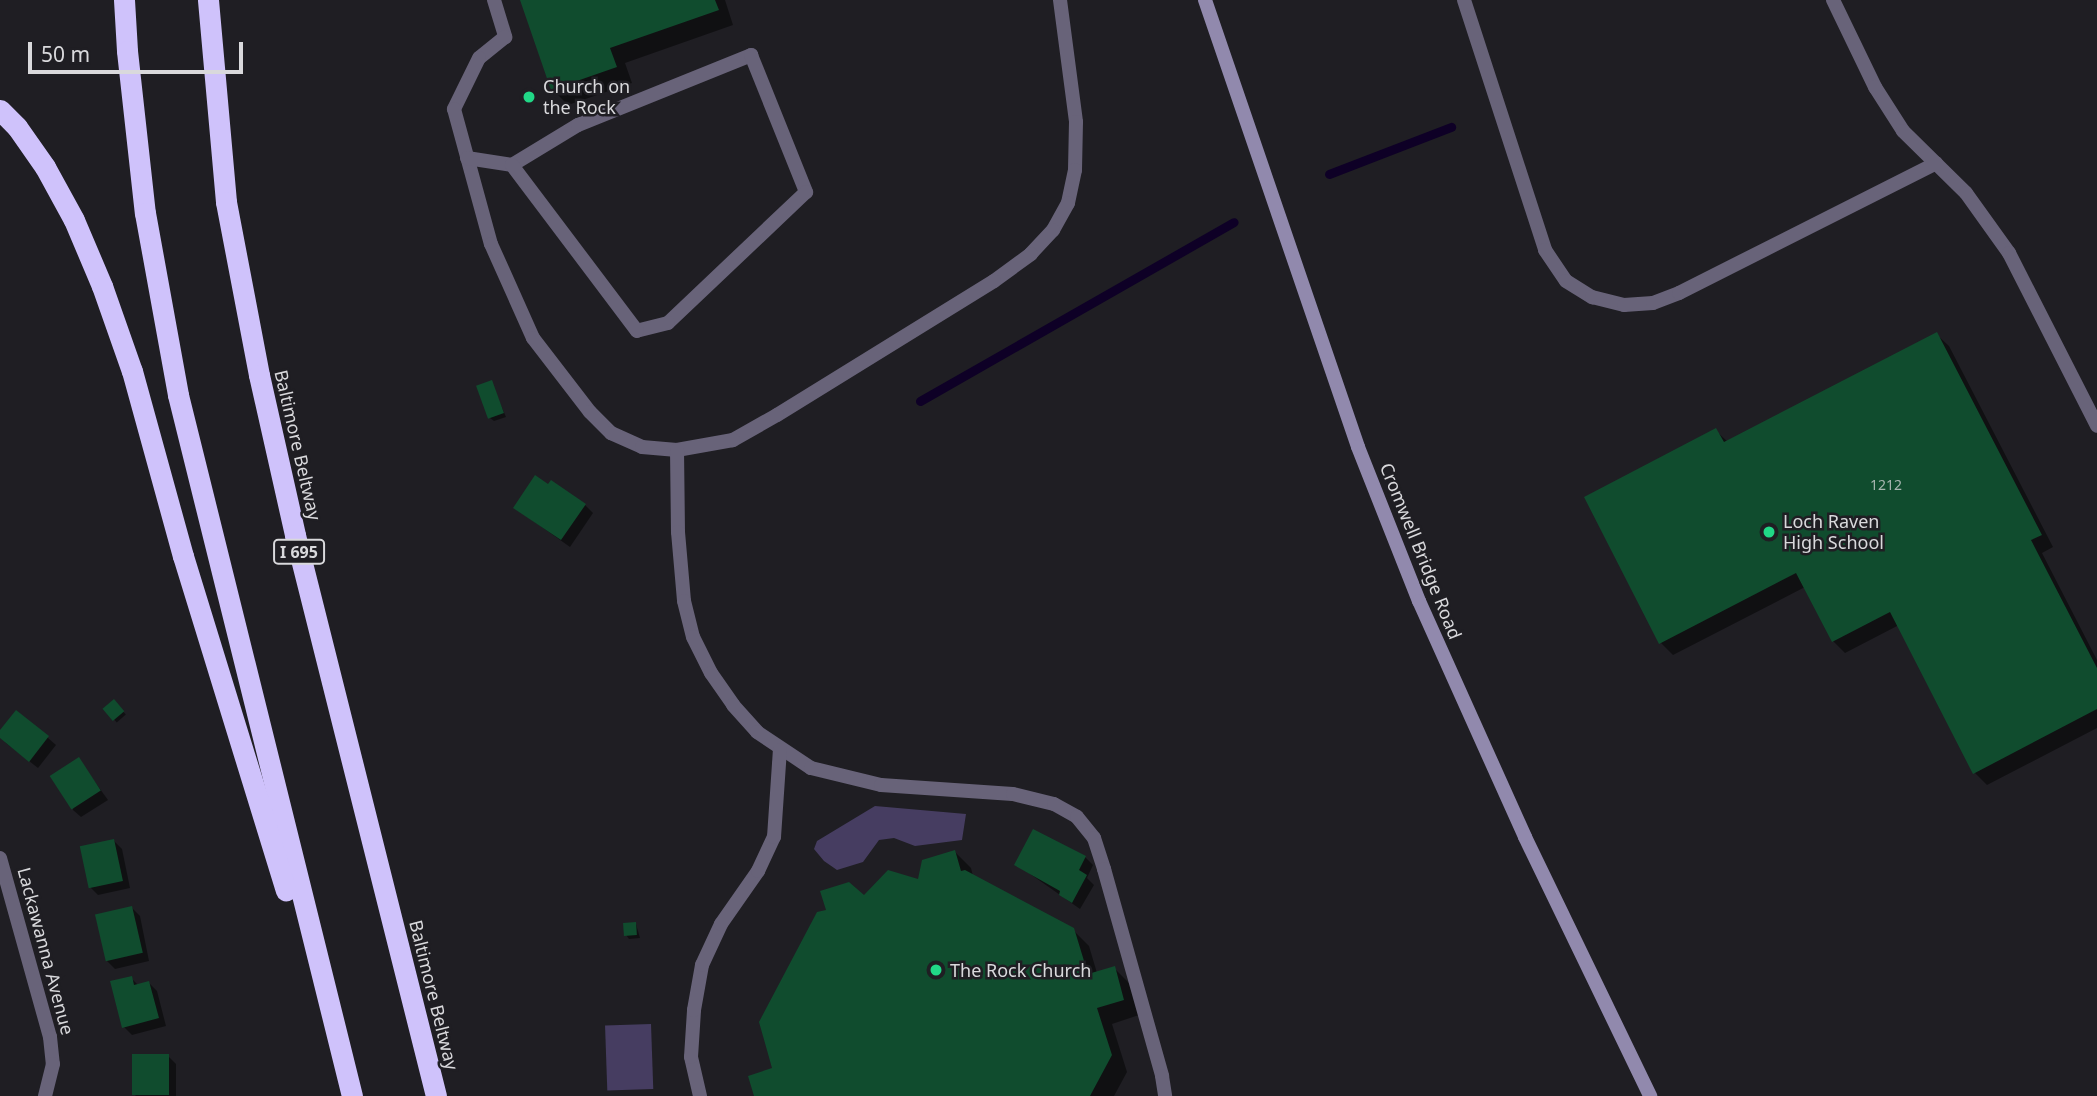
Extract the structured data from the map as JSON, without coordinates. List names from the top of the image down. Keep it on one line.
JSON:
{"streets":{"highway":["Baltimore Beltway","I 695"],"main road":["Cromwell Bridge Road"],"street":["Lackawanna Avenue"]},"places":["Church on the Rock","Loch Raven High School","The Rock Church"],"house_numbers":["1212"],"scale_bar":"50 m"}
